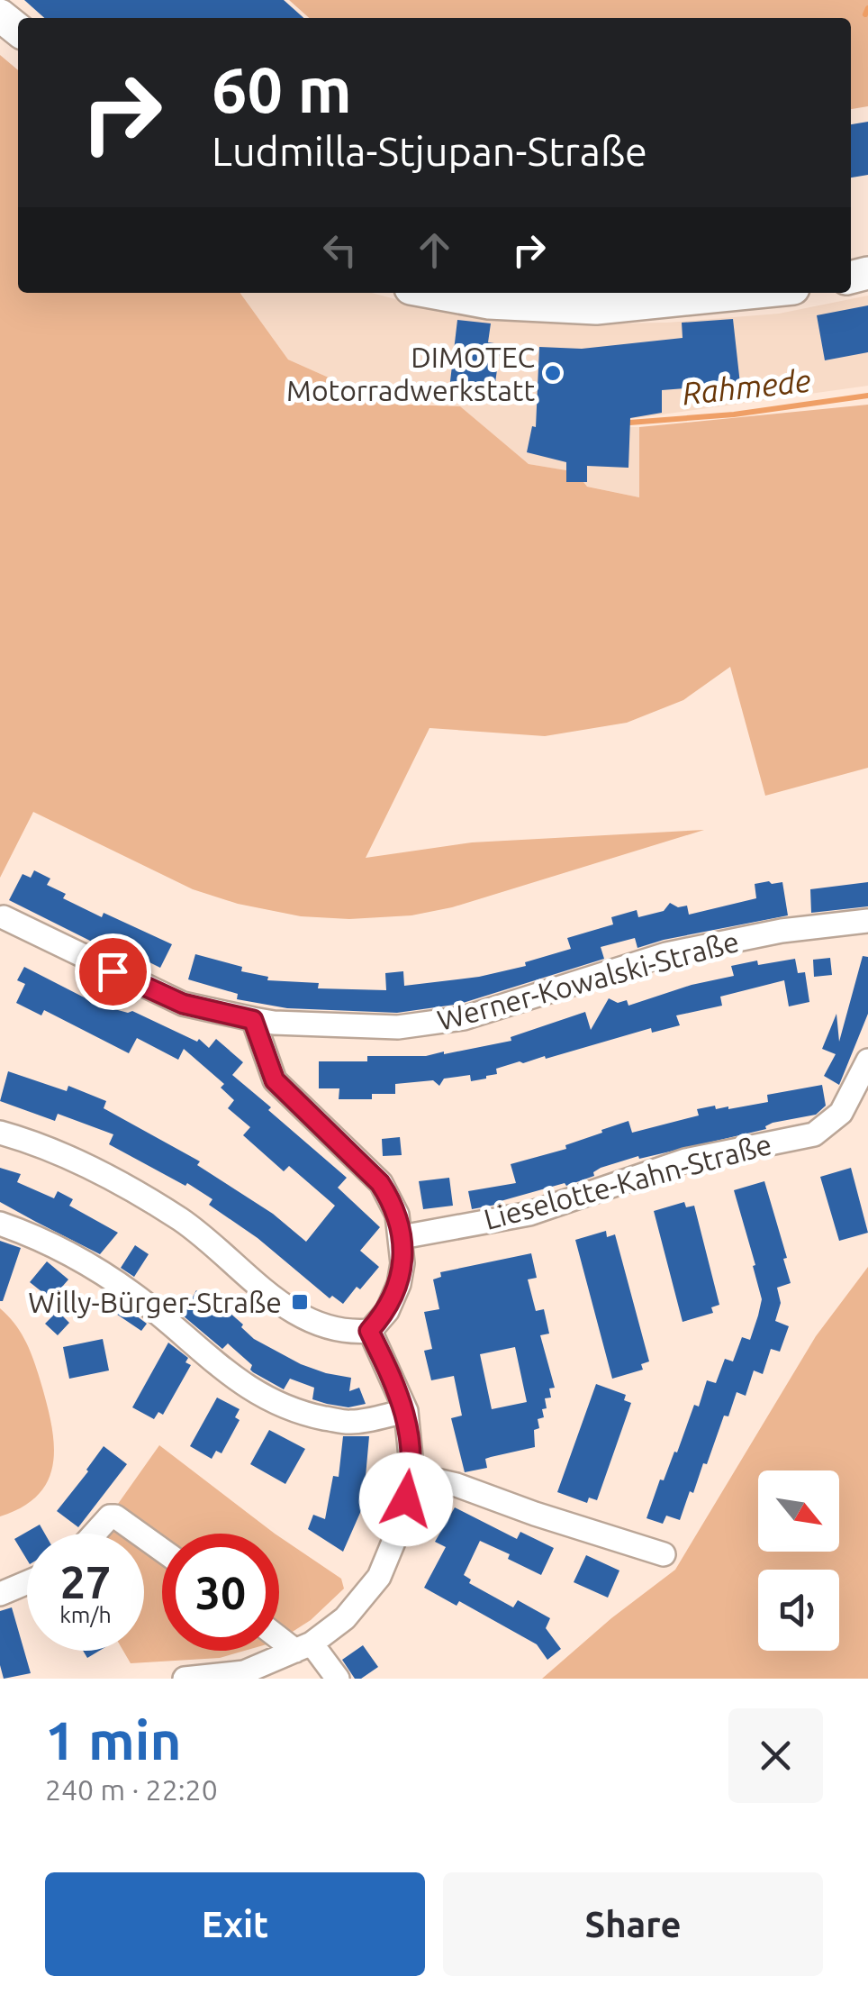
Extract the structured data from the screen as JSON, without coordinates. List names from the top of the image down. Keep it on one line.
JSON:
{"streets":{"street":["Werner-Kowalski-Straße","Lieselotte-Kahn-Straße"]},"water":["Rahmede"],"places":{"other":["DIMOTEC Motorradwerkstatt"],"transit":["Willy-Bürger-Straße"]},"north":"bottom right","page":{"turn":["60 m","Ludmilla-Stjupan-Straße"],"speed":"27 km/h","limit":"30","heading":["1 min","240 m · 22:20"],"buttons":["Exit","Share"]}}
